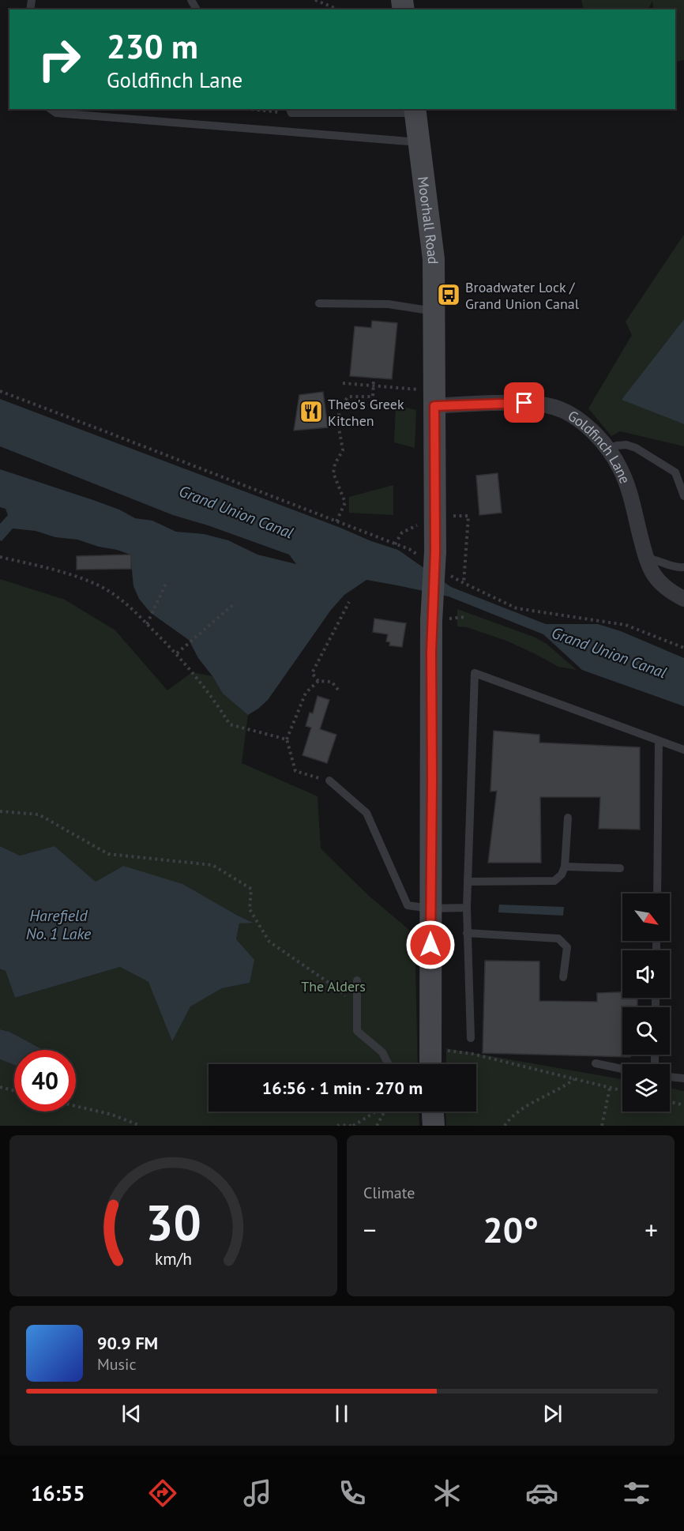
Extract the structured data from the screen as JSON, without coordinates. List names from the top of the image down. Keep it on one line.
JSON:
{"streets":{"street":["Moorhall Road","Goldfinch Lane"]},"crossings":[["Moorhall Road","Goldfinch Lane"]],"water":["Grand Union Canal","Harefield No. 1 Lake"],"parks":["The Alders"],"places":{"bus stop":["Broadwater Lock / Grand Union Canal"],"restaurant":["Theo's Greek Kitchen"]},"north":"bottom right","page":{"turn":["230 m","Goldfinch Lane"],"limit":"40","trip":"16:56 · 1 min · 270 m","tile":"Climate","heat":["−","20°","+"],"song":["90.9 FM","Music"],"tabs":"16:55","gauge":["30","km/h"]}}
